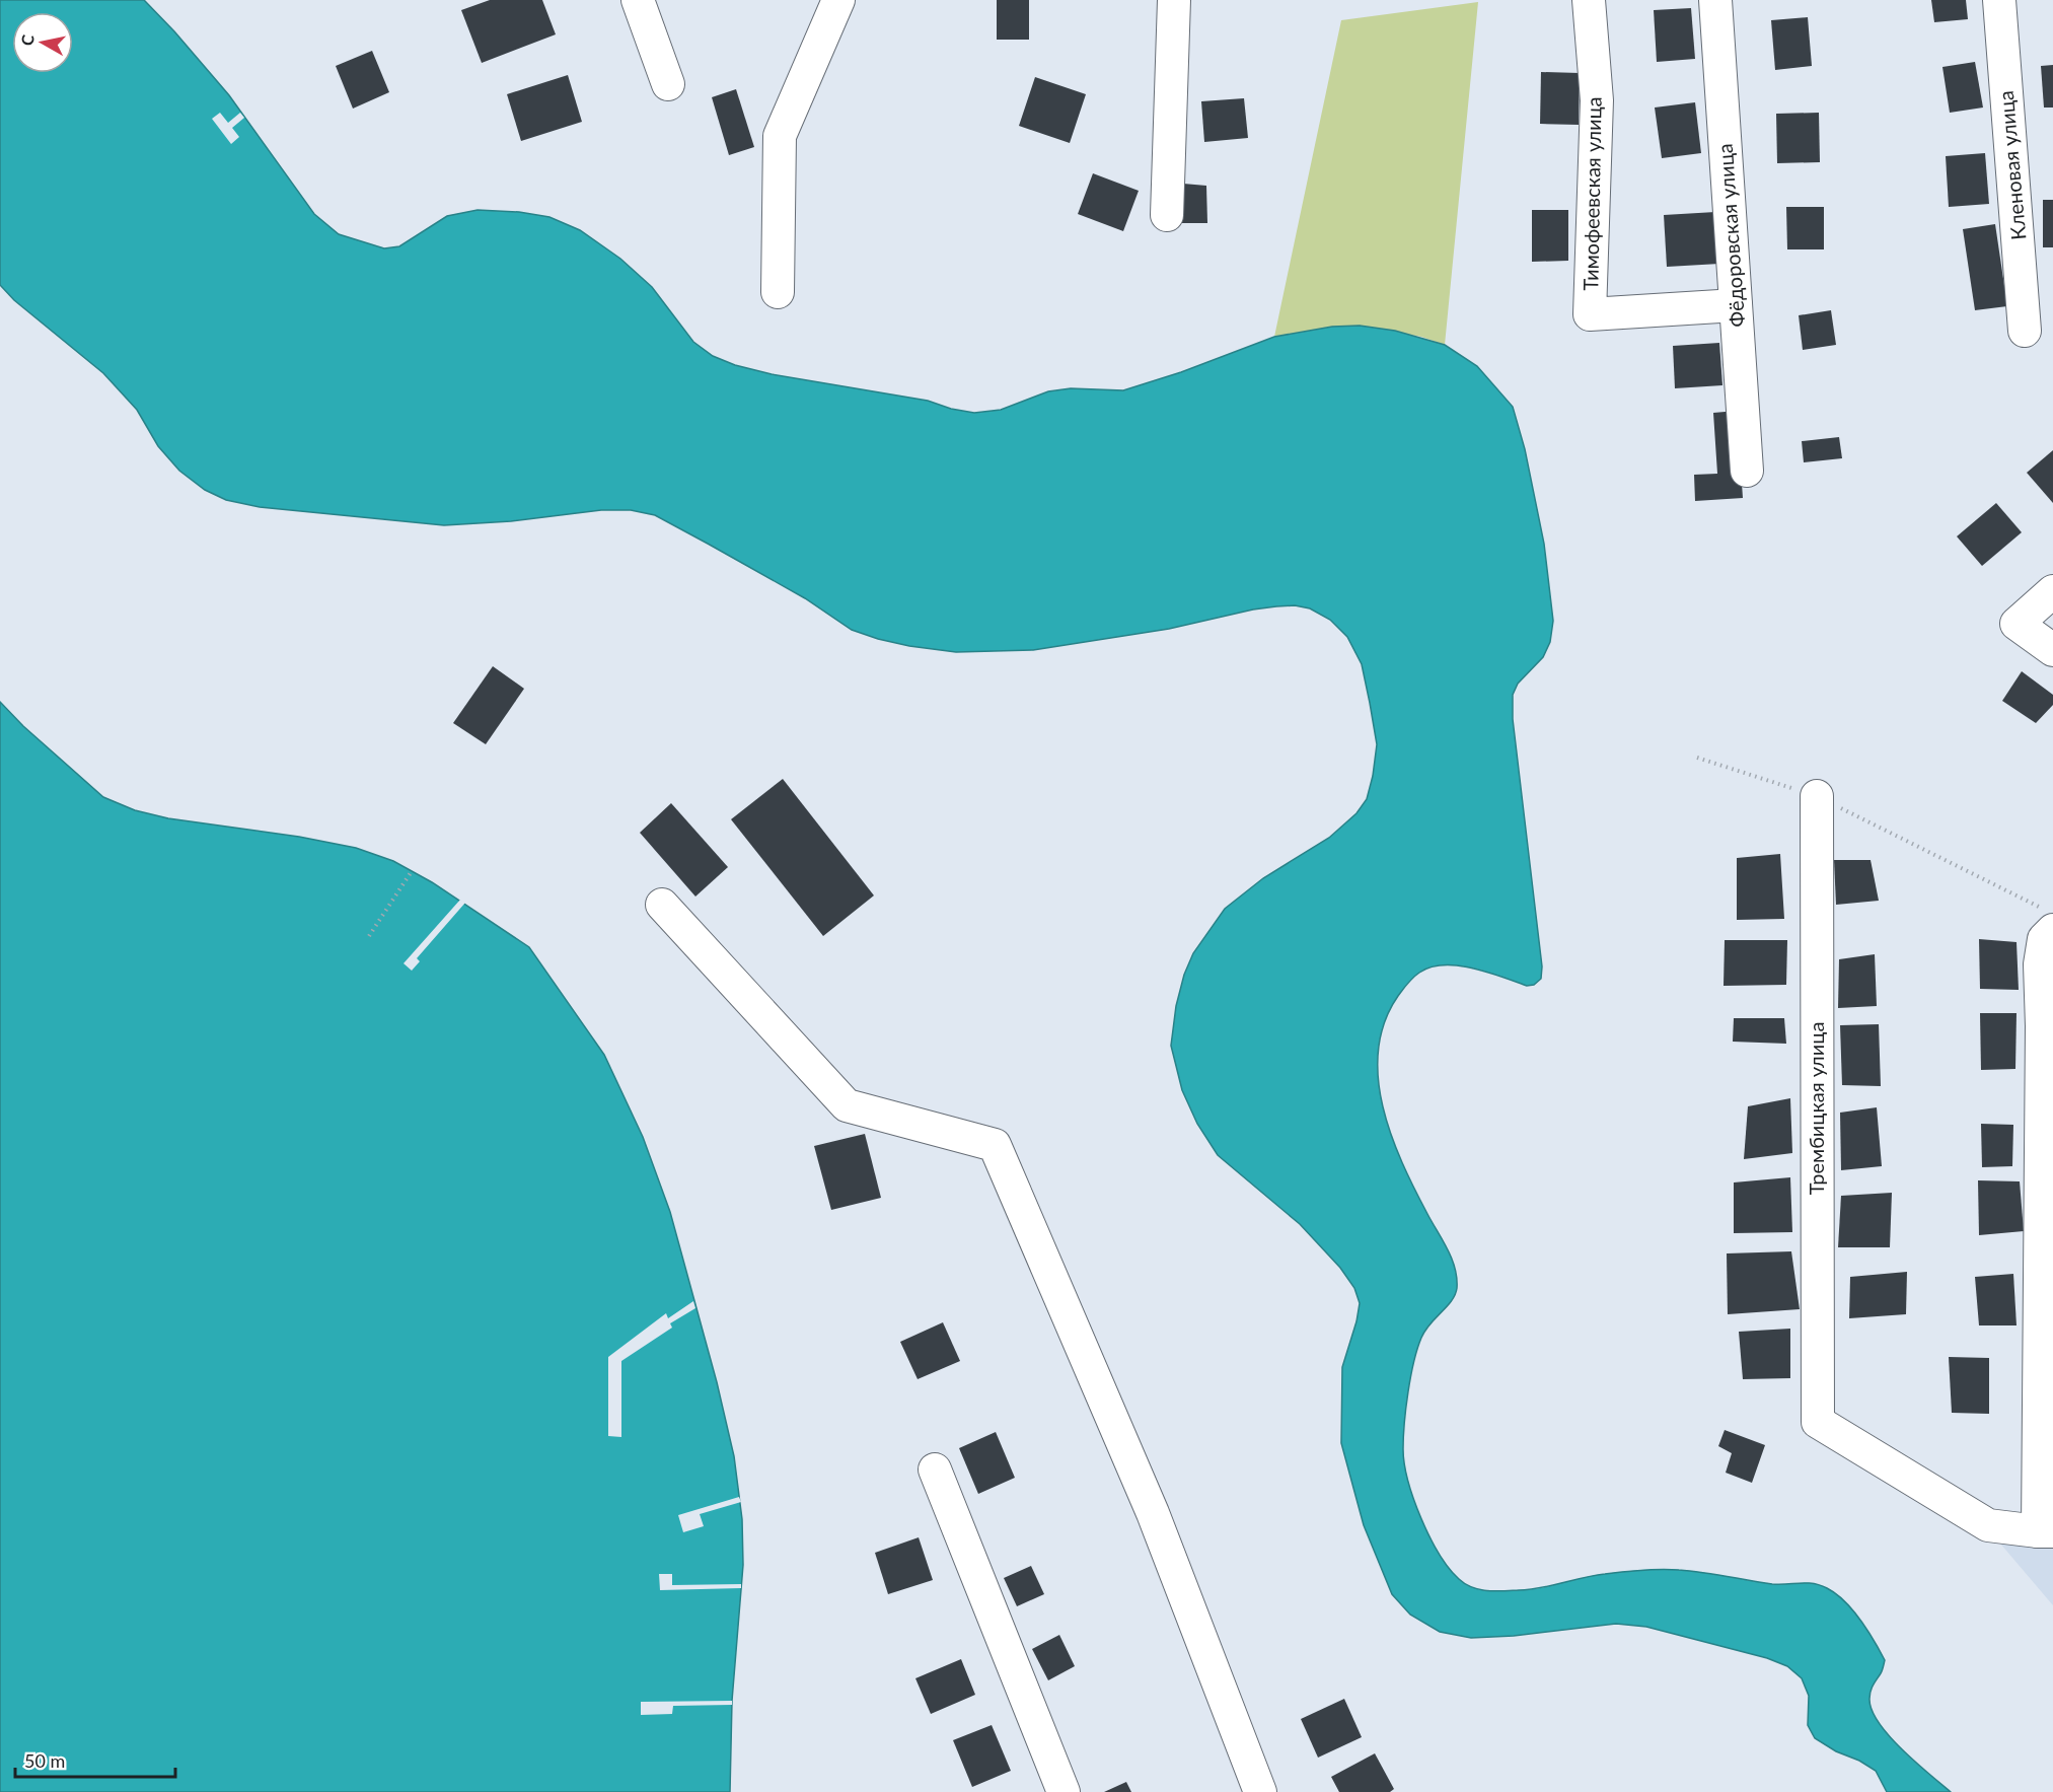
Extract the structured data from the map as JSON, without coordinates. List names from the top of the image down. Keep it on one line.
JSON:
{"streets":{"street":["Кленовая улица","Тимофеевская улица","Фёдоровская улица","Трембицкая улица"]},"crossings":[["Тимофеевская улица","Фёдоровская улица"]],"scale_bar":"50 m","north":"left"}
